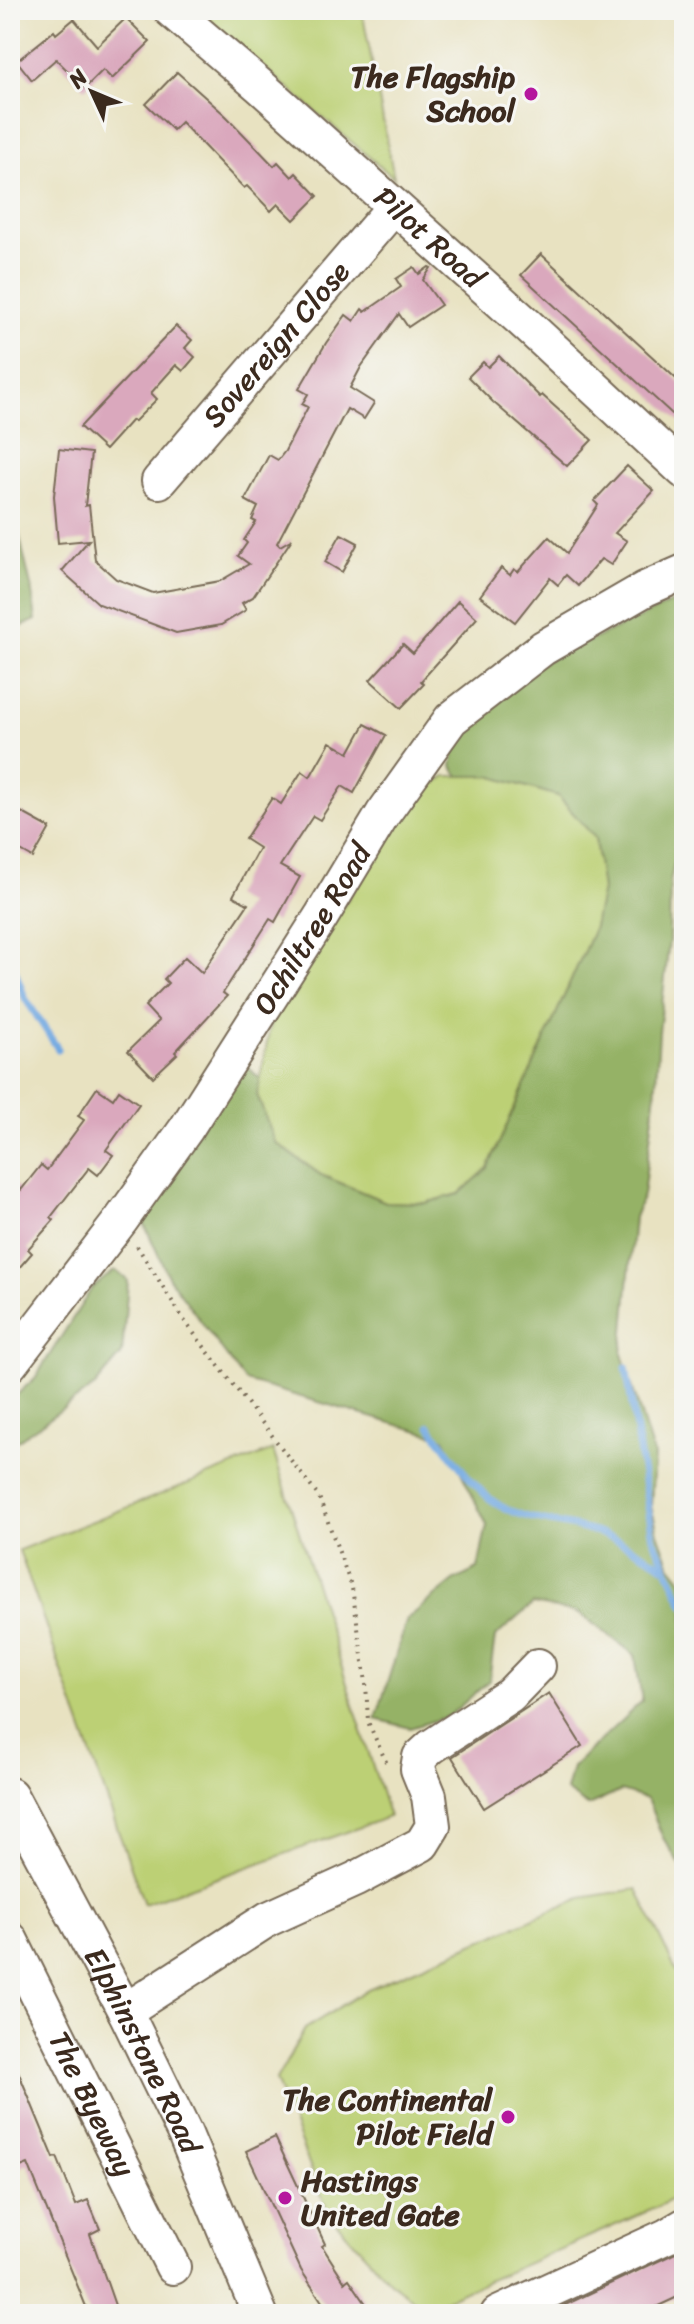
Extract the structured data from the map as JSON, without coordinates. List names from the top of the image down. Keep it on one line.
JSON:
{"streets":{"street":["Pilot Road","Sovereign Close","Ochiltree Road","Elphinstone Road","The Byeway"]},"crossings":[["Pilot Road","Sovereign Close"]],"places":["The Flagship School","The Continental Pilot Field","Hastings United Gate"],"north":"top left"}
